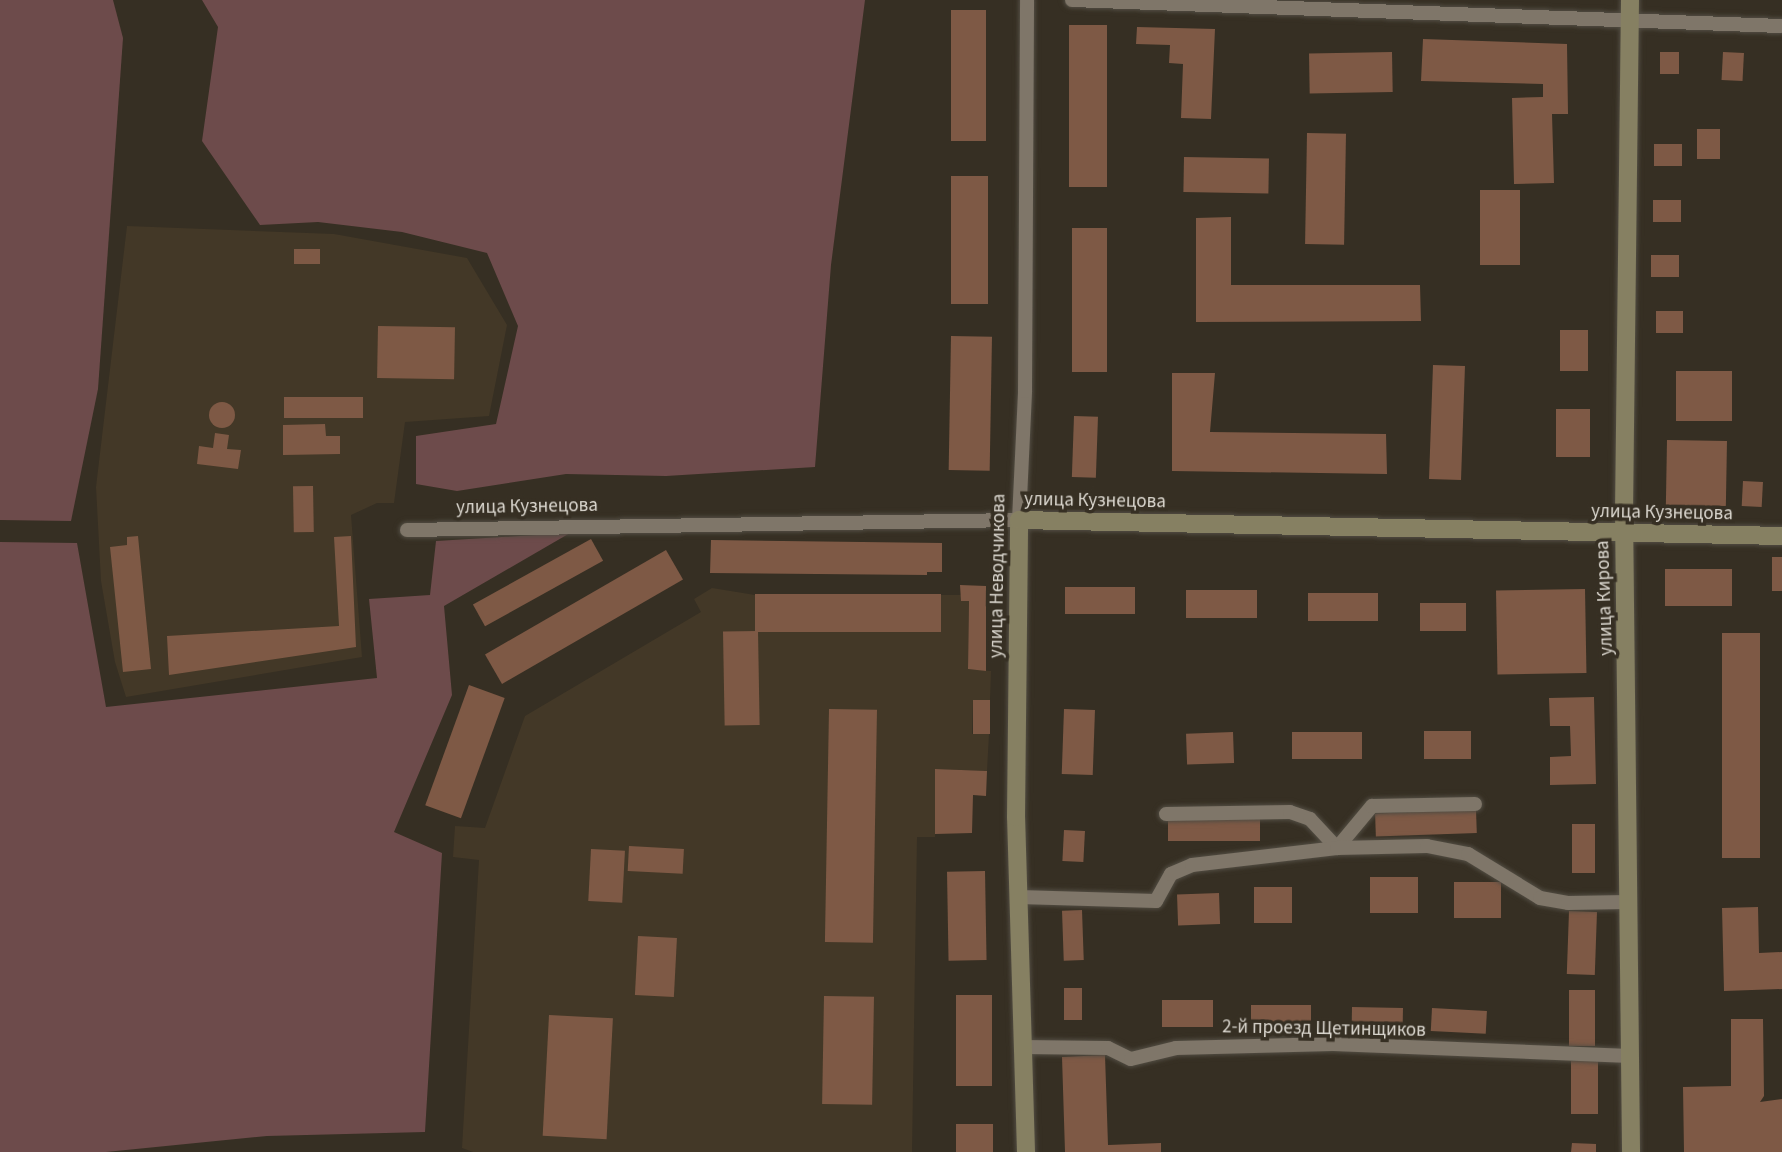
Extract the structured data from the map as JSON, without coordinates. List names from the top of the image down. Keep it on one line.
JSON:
{"streets":{"main road":["улица Кузнецова","улица Неводчикова","улица Кирова"],"street":["2-й проезд Щетинщиков"]},"crossings":[["улица Кузнецова","улица Неводчикова"],["улица Кузнецова","улица Кирова"],["улица Неводчикова","2-й проезд Щетинщиков"],["улица Кирова","2-й проезд Щетинщиков"]]}
